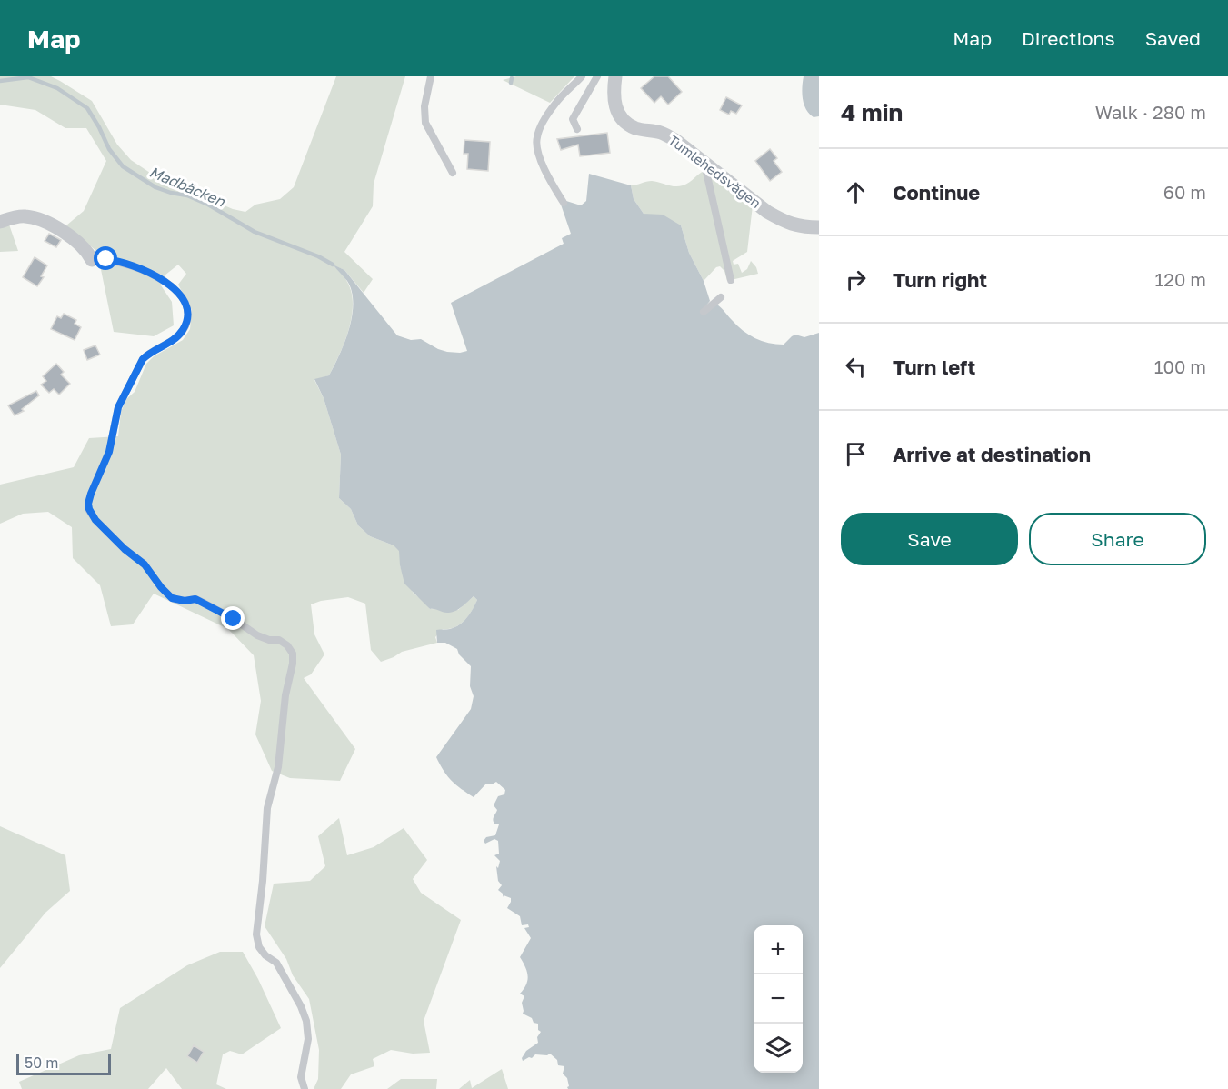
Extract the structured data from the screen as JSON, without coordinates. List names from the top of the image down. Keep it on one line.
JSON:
{"streets":{"street":["Tumlehedsvägen"]},"water":["Madbäcken"],"scale_bar":"50 m","page":{"header":"Map","nav":["Map","Directions","Saved"],"heading":["4 min","Walk · 280 m"],"list":[["Continue","60 m"],["Turn right","120 m"],["Turn left","100 m"],"Arrive at destination"],"buttons":["Save","Share"],"map_buttons":["+","−"],"scale":"50 m"}}
